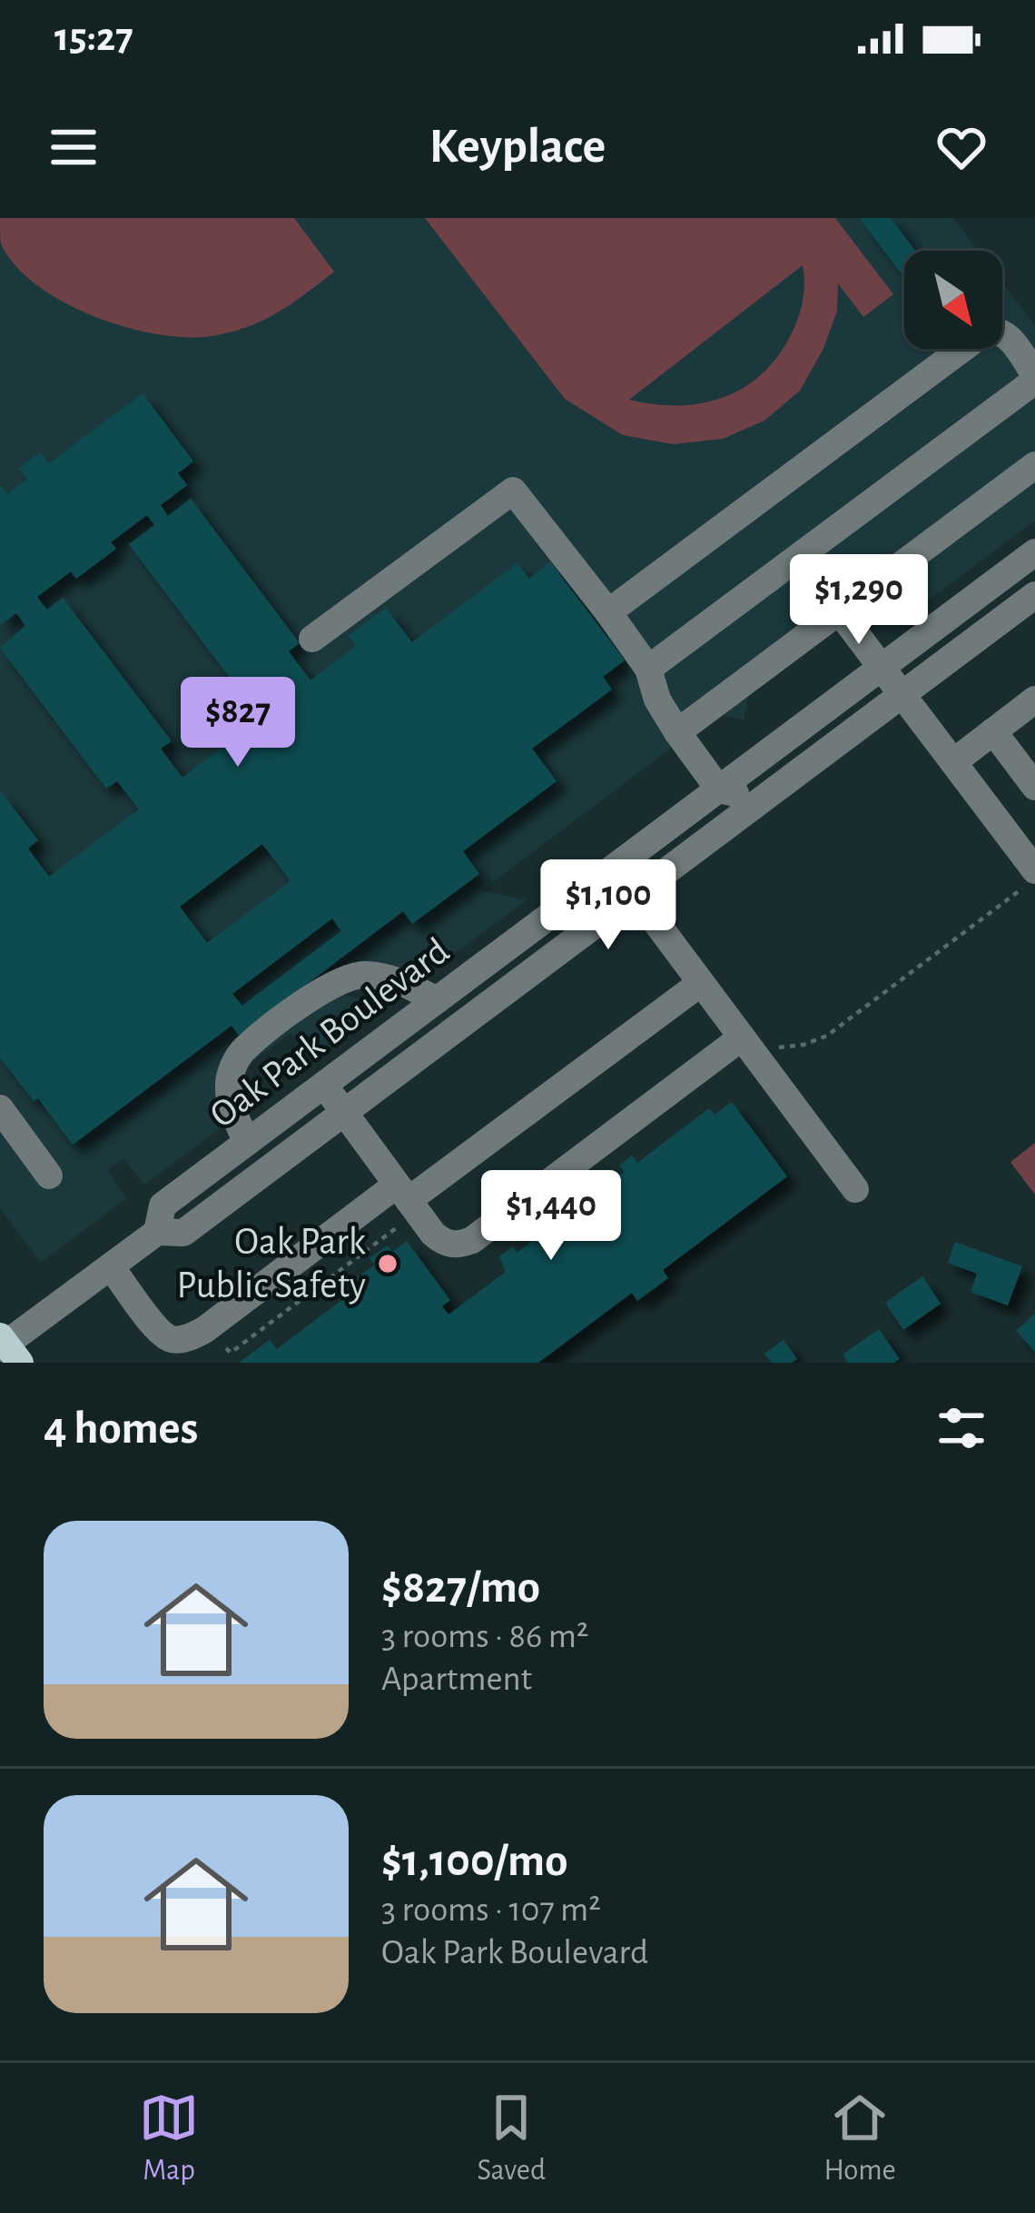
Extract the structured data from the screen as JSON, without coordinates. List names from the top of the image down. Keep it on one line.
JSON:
{"streets":{"street":["Oak Park Boulevard"]},"places":["Oak Park Public Safety"],"north":"bottom right","page":{"status":"15:27","header":"Keyplace","price":["$1,290","$827","$1,100","$1,440"],"heading":"4 homes","list":[{"name":"$827/mo","note":"3 rooms · 86 m² · Apartment"},{"name":"$1,100/mo","note":"3 rooms · 107 m² · Oak Park Boulevard"}],"tabs":["Map","Saved","Home"]}}
